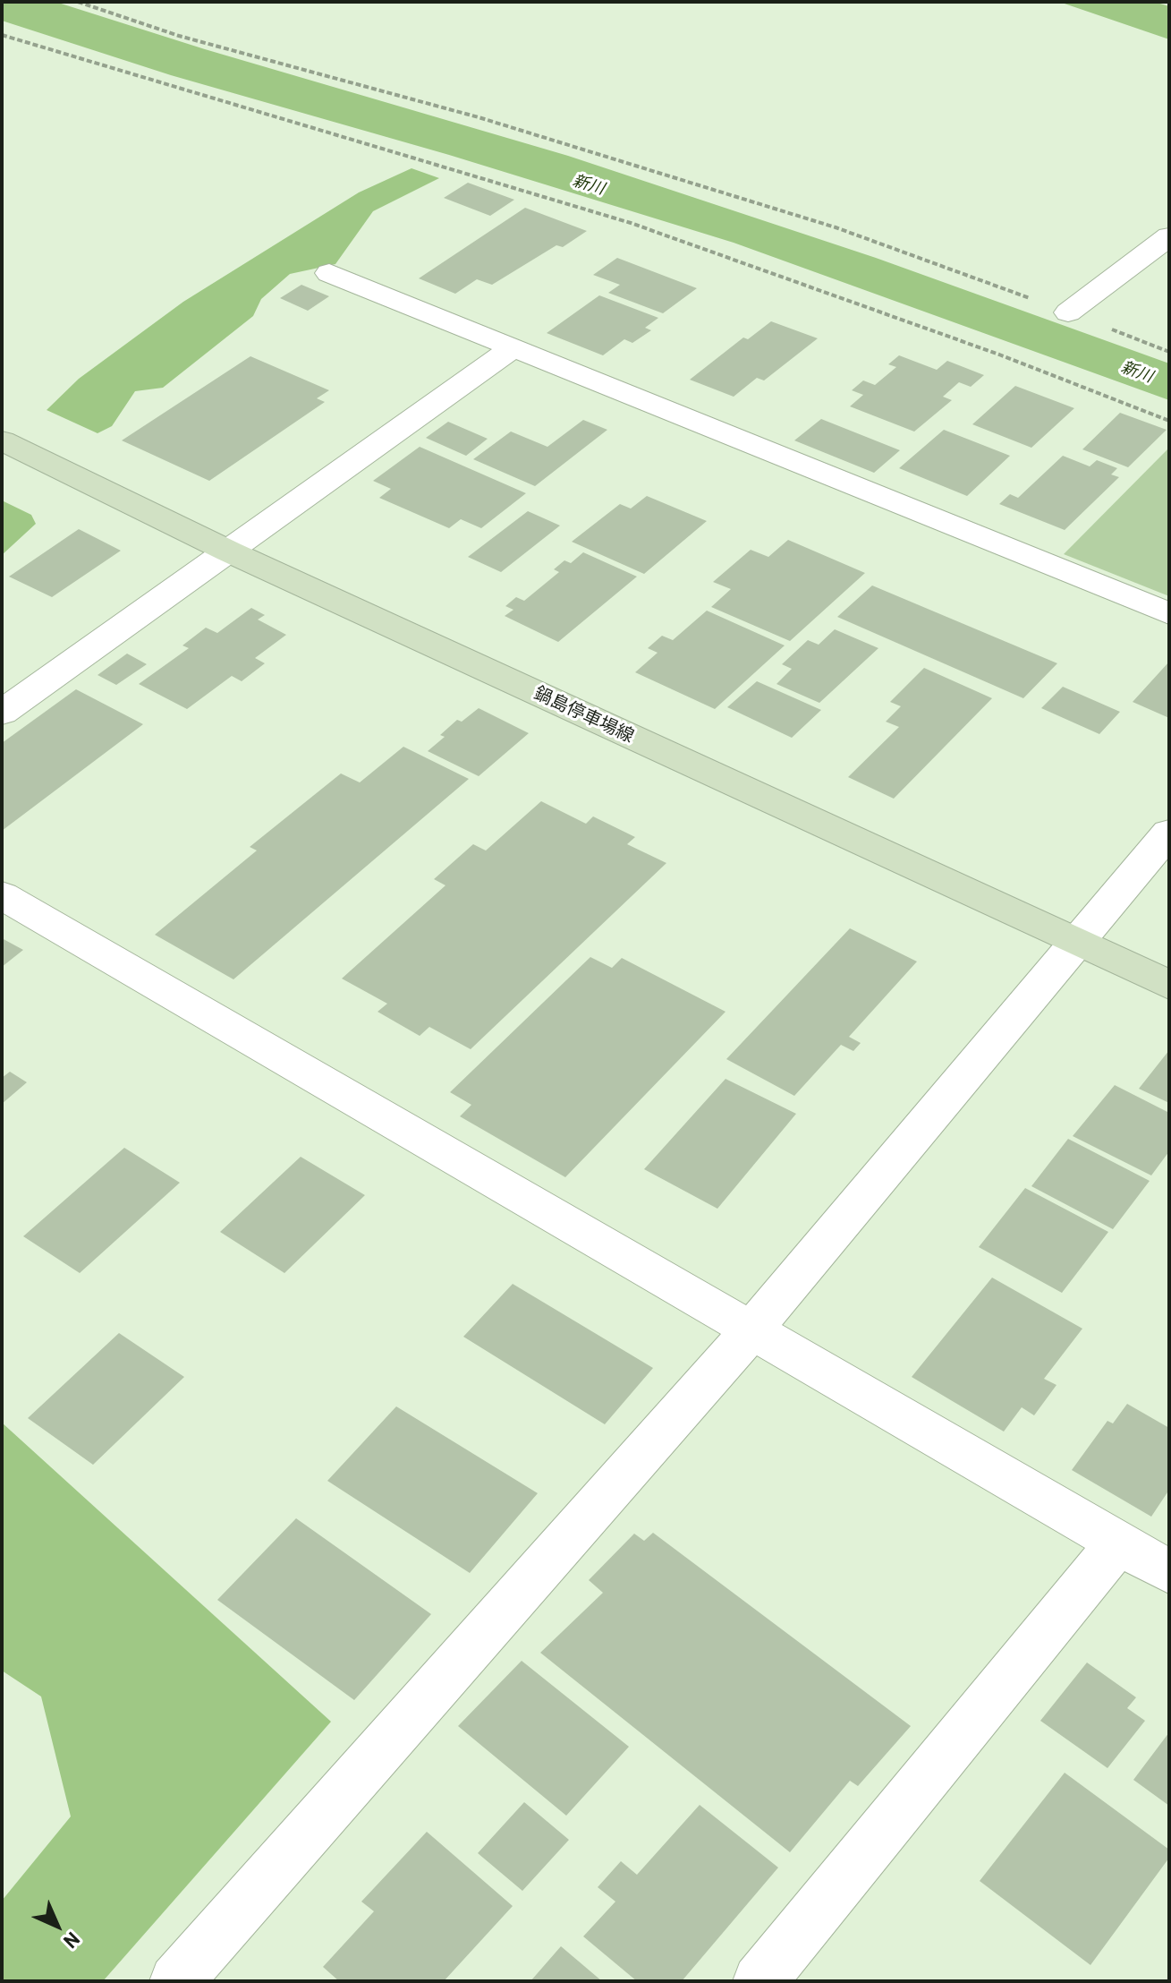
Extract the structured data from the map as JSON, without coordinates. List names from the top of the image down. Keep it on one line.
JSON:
{"streets":{"main road":["鍋島停車場線"]},"water":["新川"],"north":"bottom right"}
